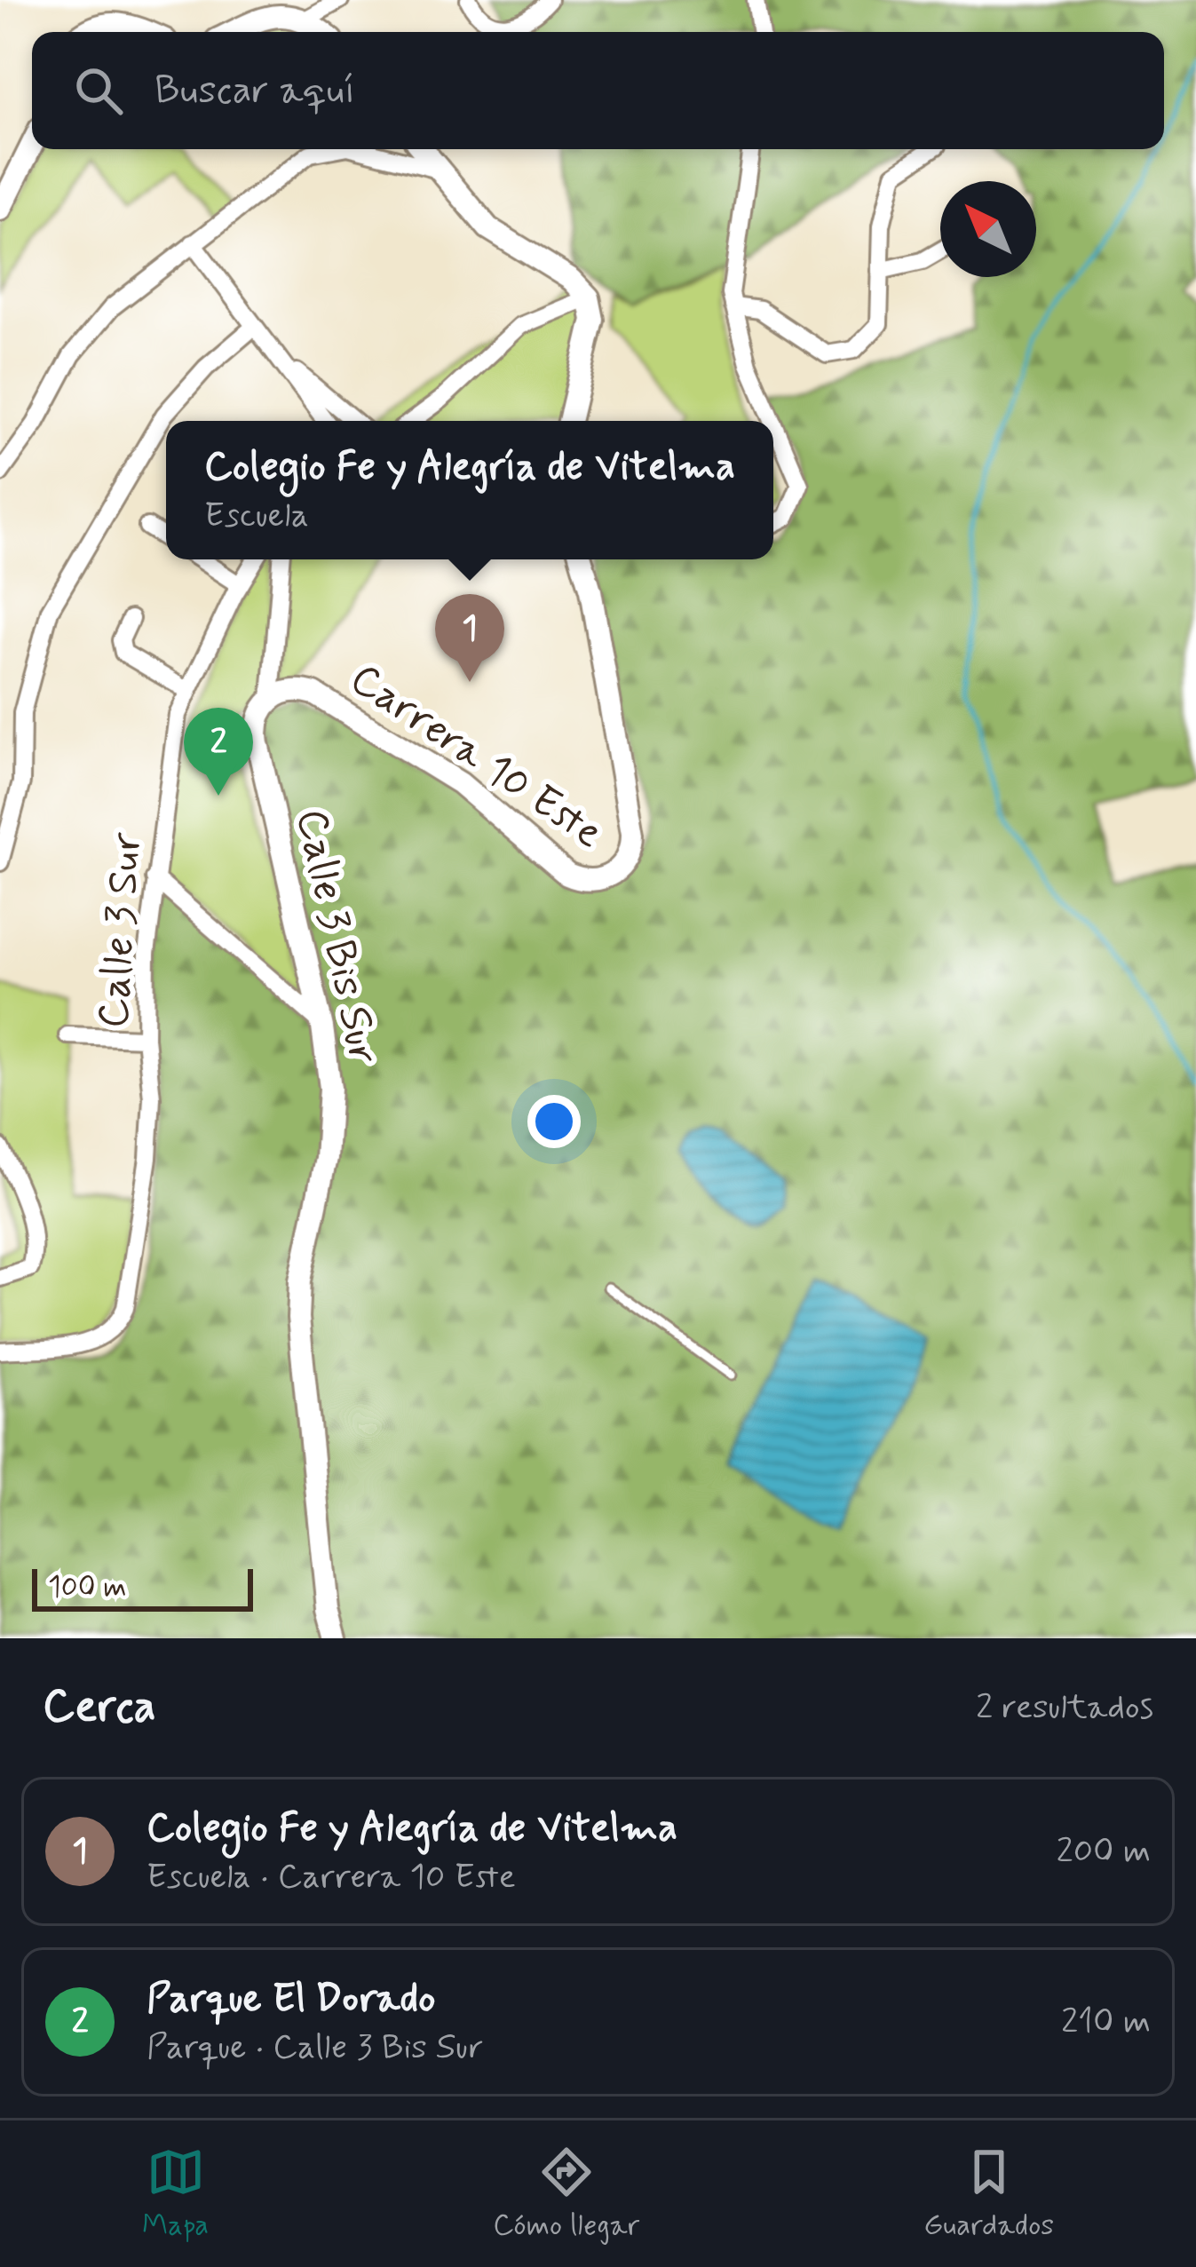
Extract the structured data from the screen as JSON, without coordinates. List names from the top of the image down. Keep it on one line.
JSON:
{"streets":{"street":["Carrera 10 Este","Calle 3 Sur","Calle 3 Bis Sur"]},"crossings":[["Carrera 10 Este","Calle 3 Bis Sur"]],"scale_bar":"100 m","north":"top left","page":{"search":"Buscar aquí","popup":["Colegio Fe y Alegría de Vitelma","Escuela"],"pins":["1","2"],"scale":"100 m","heading":["Cerca","2 resultados"],"list":[{"mark":"1","name":"Colegio Fe y Alegría de Vitelma","note":"Escuela · Carrera 10 Este","value":"200 m"},{"mark":"2","name":"Parque El Dorado","note":"Parque · Calle 3 Bis Sur","value":"210 m"}],"nav":["Mapa","Cómo llegar","Guardados"]}}
